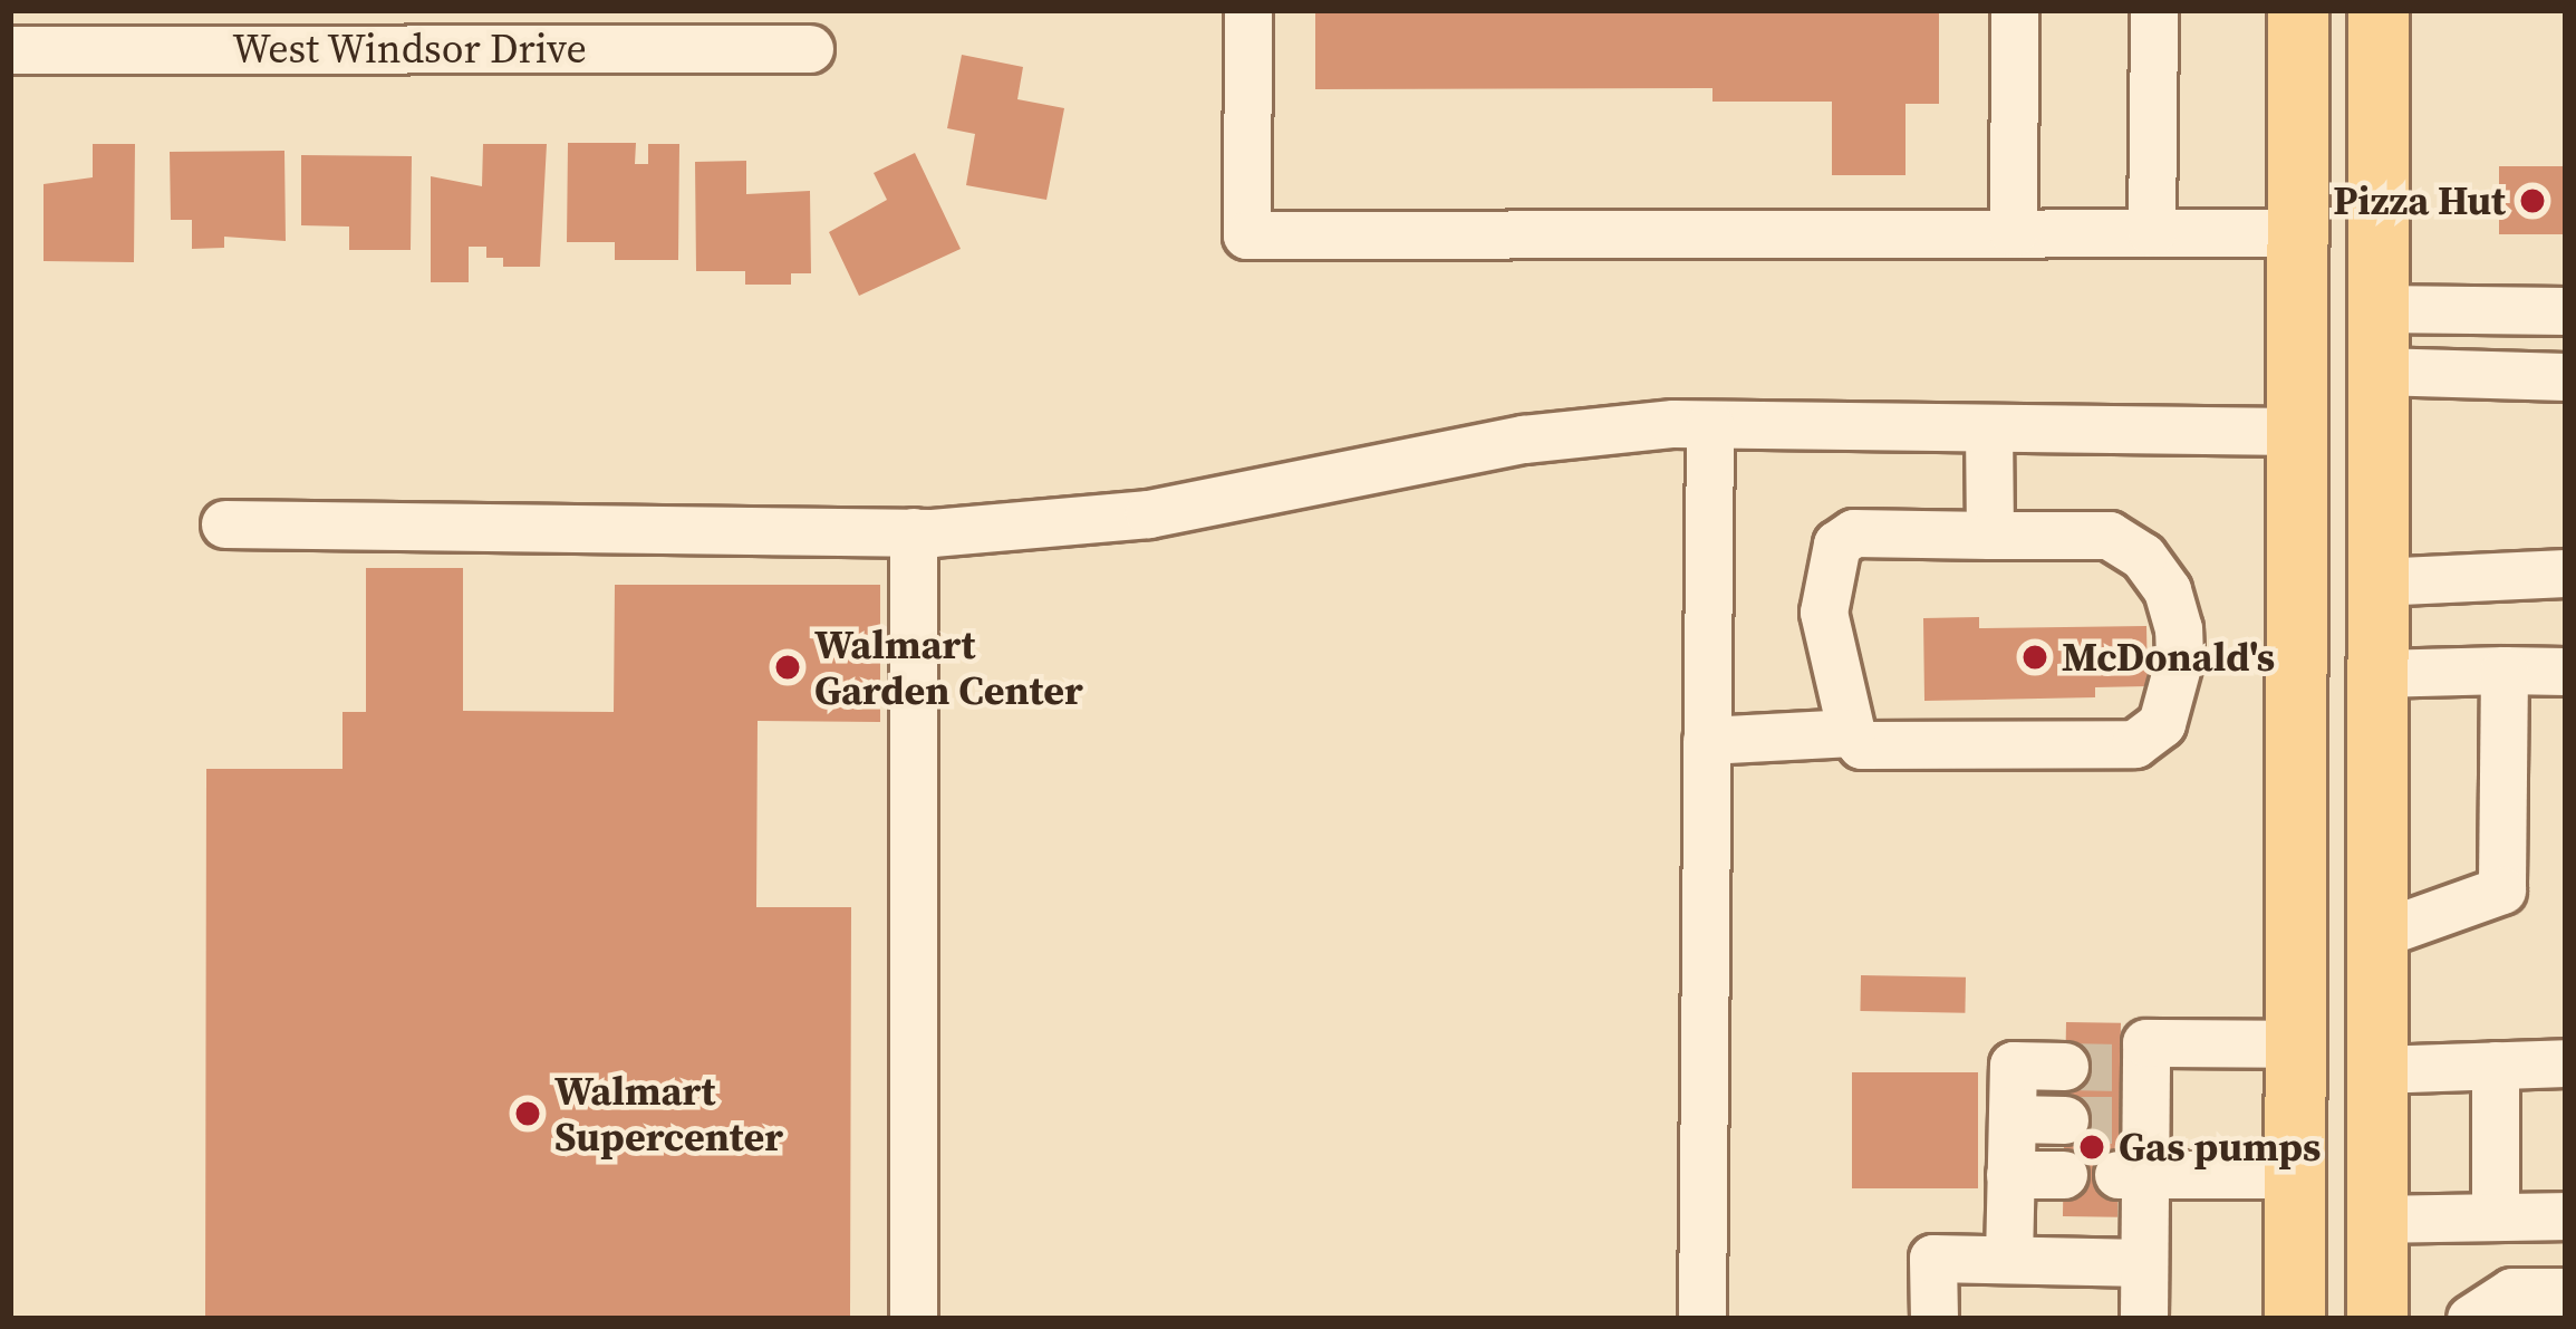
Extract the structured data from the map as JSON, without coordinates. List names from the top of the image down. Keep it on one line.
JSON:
{"streets":{"street":["West Windsor Drive"]},"places":["Pizza Hut","McDonald's","Walmart Garden Center","Walmart Supercenter","Gas pumps"]}
